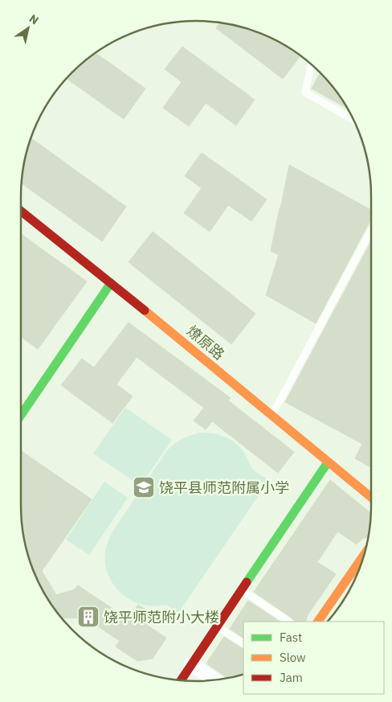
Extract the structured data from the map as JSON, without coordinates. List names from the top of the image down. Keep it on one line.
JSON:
{"streets":{"street":["燎原路"]},"places":{"school or university":["饶平县师范附属小学"],"building":["饶平师范附小大楼"]},"legend":["Fast","Slow","Jam"],"north":"top right"}
